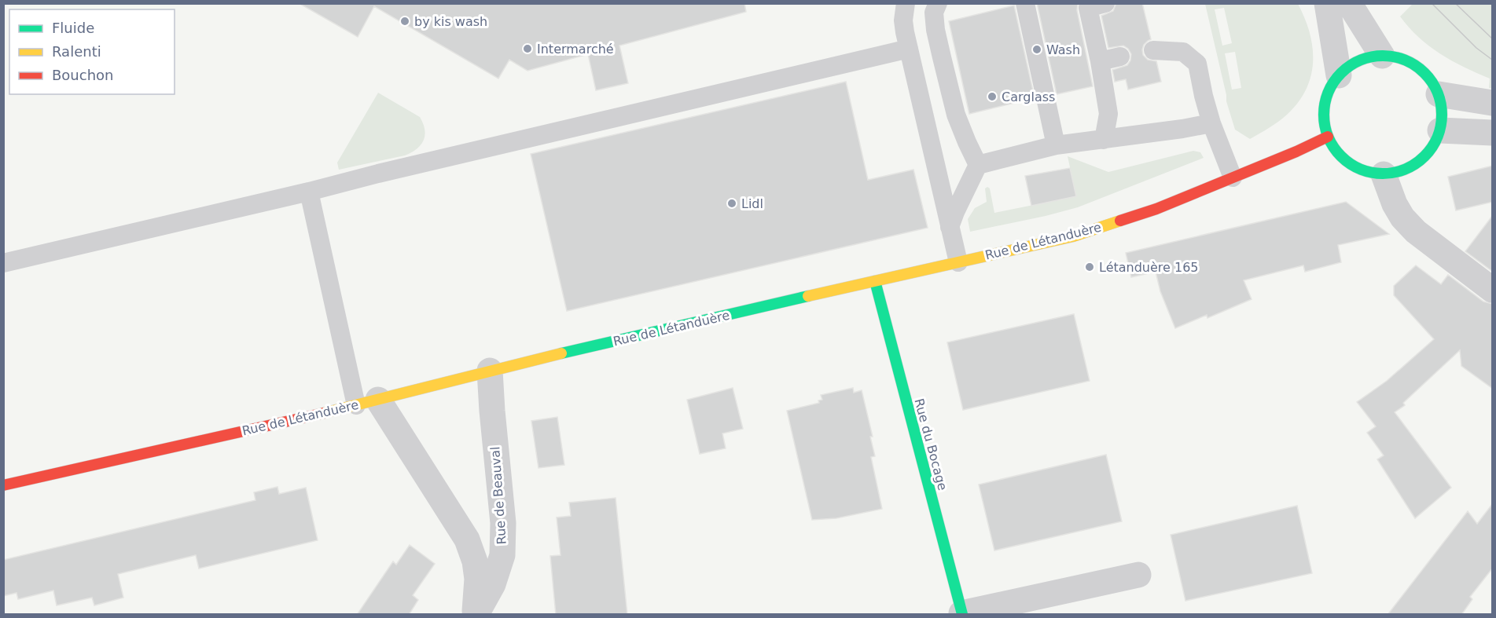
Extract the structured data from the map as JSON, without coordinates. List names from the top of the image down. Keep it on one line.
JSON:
{"streets":{"street":["Rue de Létanduère","Rue du Bocage","Rue de Beauval"]},"crossings":[["Rue de Létanduère","Rue du Bocage"],["Rue de Létanduère","Rue de Beauval"]],"places":["by kis wash","Intermarché","Wash","Carglass","Lidl","Létanduère 165"],"legend":["Fluide","Ralenti","Bouchon"]}
